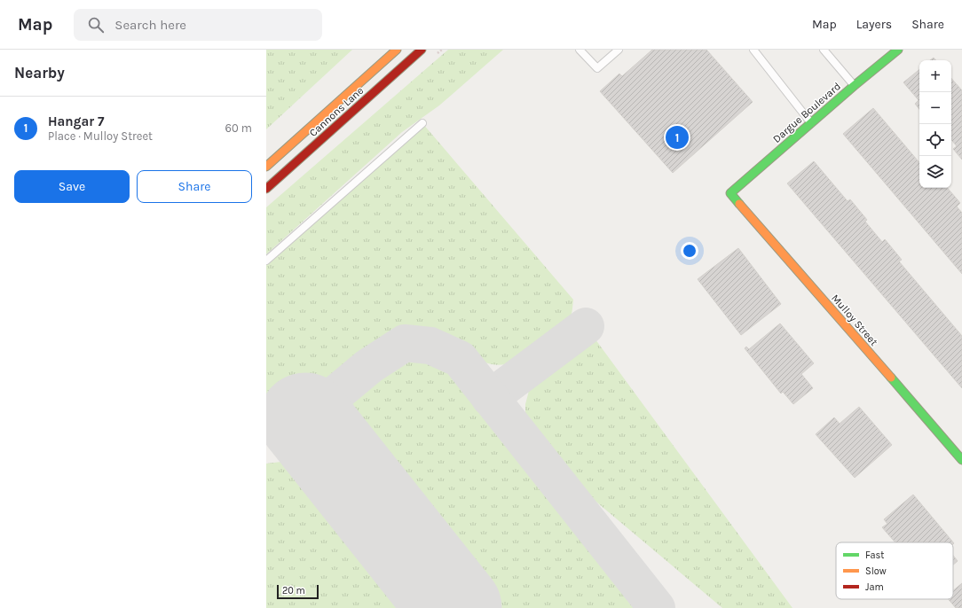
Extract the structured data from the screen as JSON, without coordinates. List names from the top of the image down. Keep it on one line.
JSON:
{"streets":{"street":["Cannons Lane","Dargue Boulevard","Mulloy Street"]},"crossings":[["Dargue Boulevard","Mulloy Street"]],"legend":["Fast","Slow","Jam"],"scale_bar":"20 m","page":{"header":"Map","search":"Search here","nav":["Map","Layers","Share"],"heading":"Nearby","map_buttons":["+","−"],"list":[{"mark":"1","name":"Hangar 7","note":"Place · Mulloy Street","value":"60 m"}],"pins":"1","buttons":["Save","Share"],"scale":"20 m"}}
